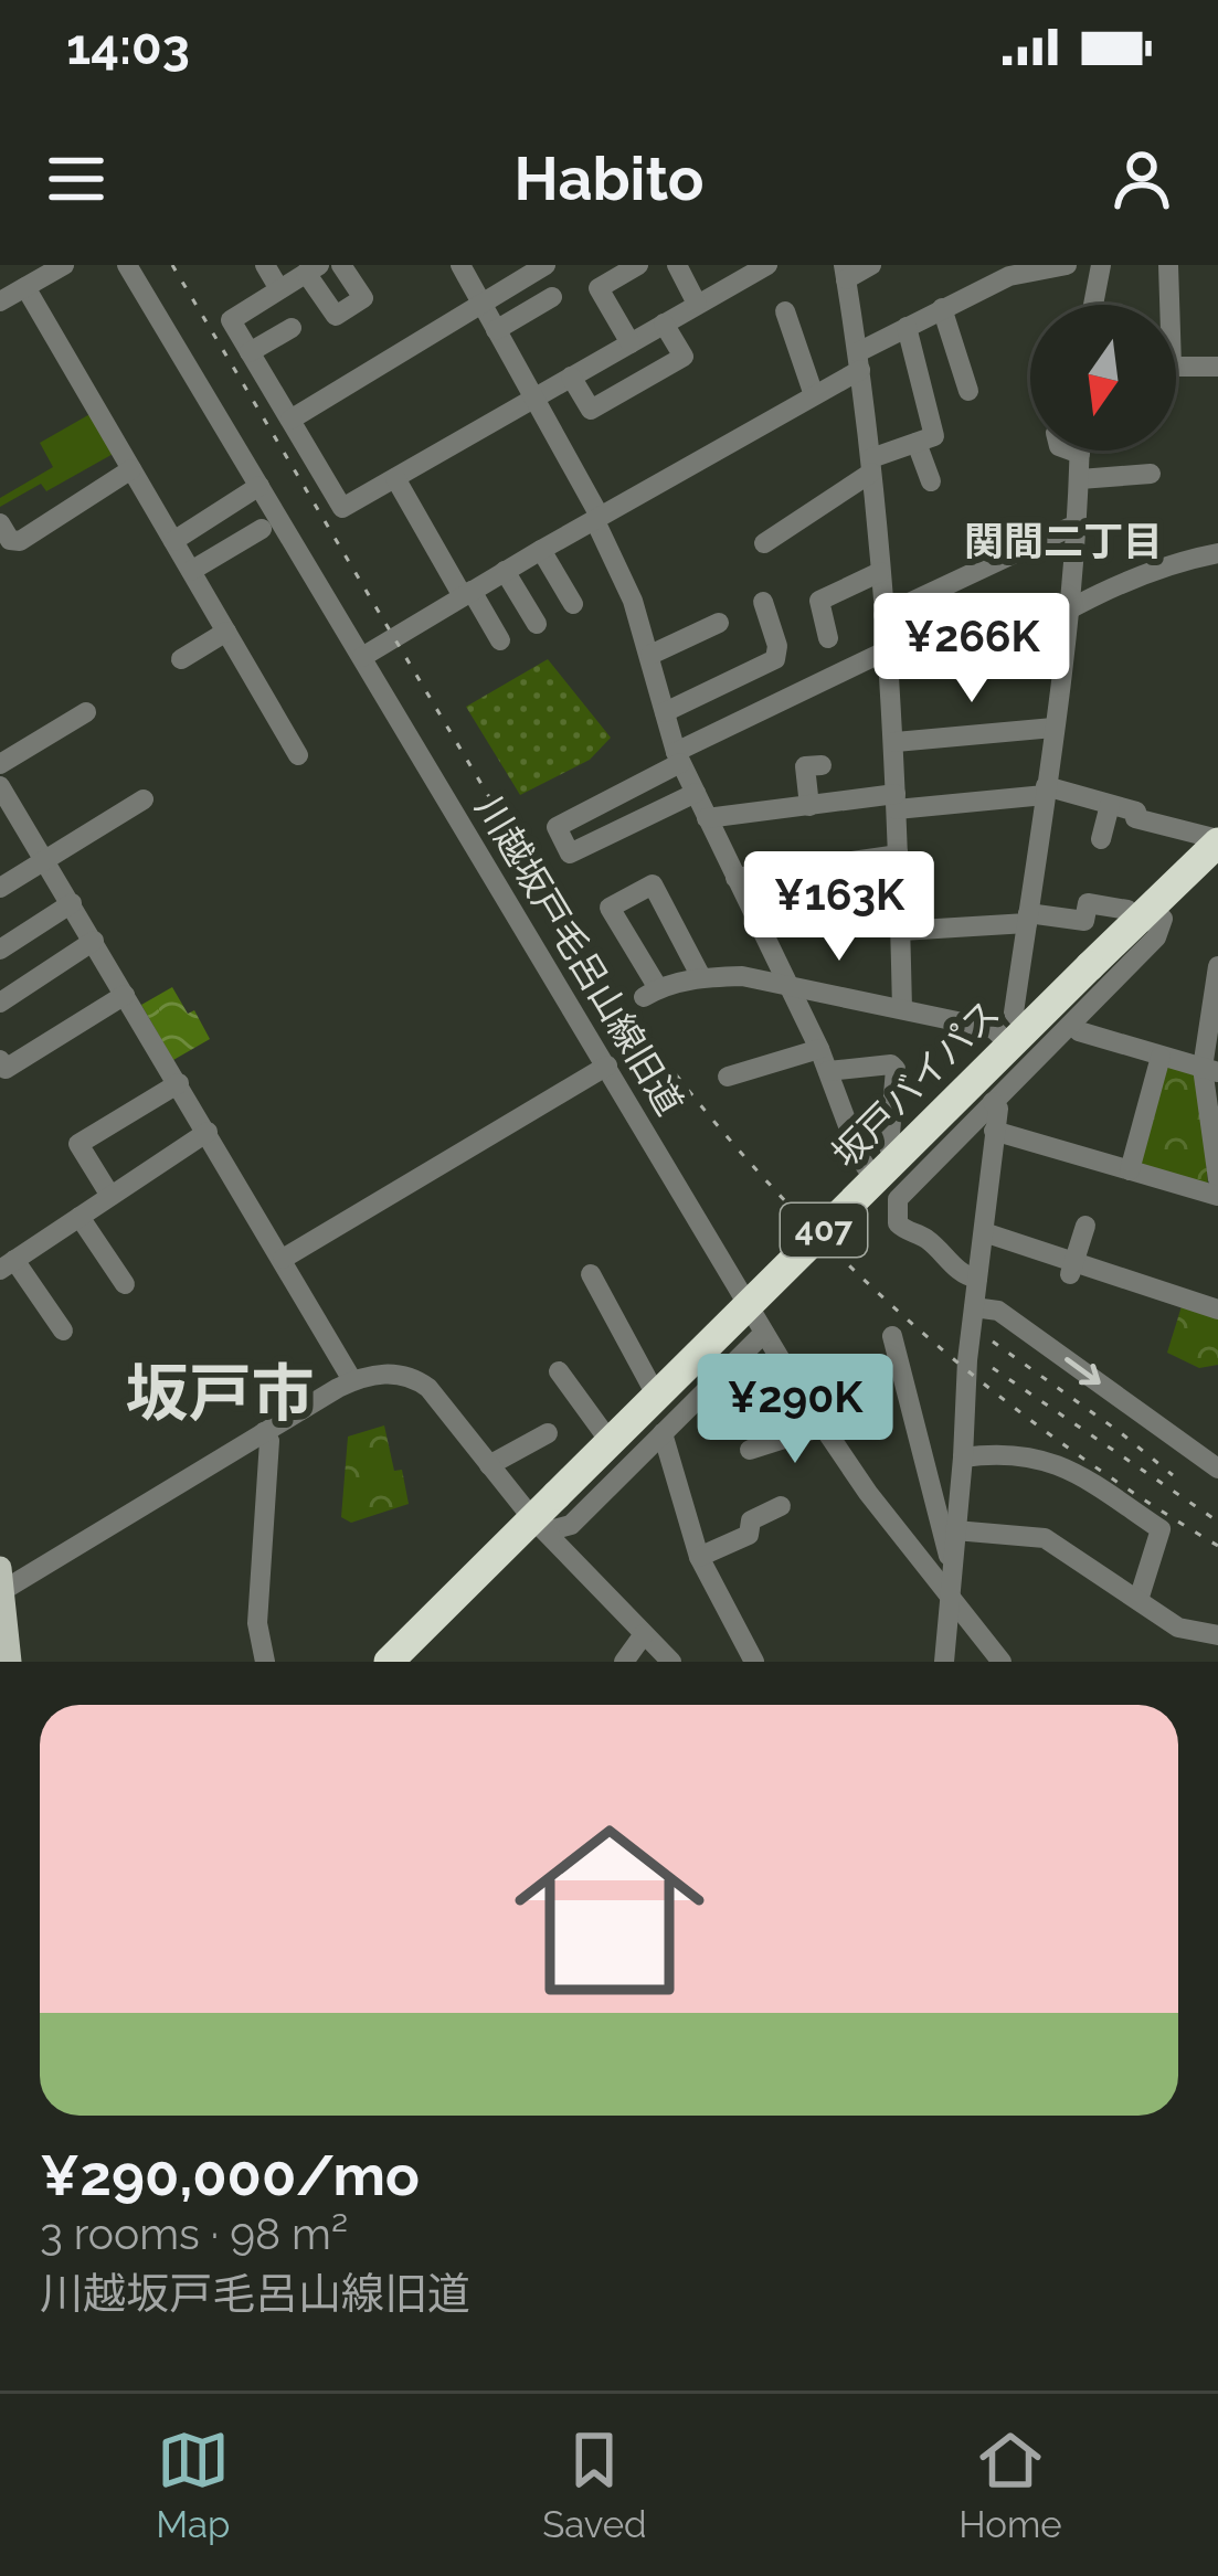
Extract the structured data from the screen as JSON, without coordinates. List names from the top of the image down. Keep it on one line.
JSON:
{"streets":{"highway":["坂戸バイパス","407"],"street":["川越坂戸毛呂山線旧道"]},"districts":["関間二丁目","坂戸市"],"north":"bottom","page":{"status":"14:03","header":"Habito","price":["¥266K","¥163K","¥290K"],"list":[{"name":"¥290,000/mo","note":"3 rooms · 98 m² · 川越坂戸毛呂山線旧道"}],"tabs":["Map","Saved","Home"]}}
